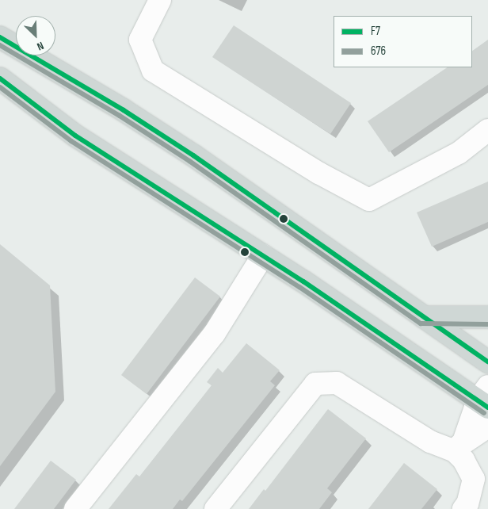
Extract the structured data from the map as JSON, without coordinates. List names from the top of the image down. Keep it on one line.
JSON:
{"lines":["transit line F7","transit line 676"],"legend":["F7","676"],"north":"bottom right"}
